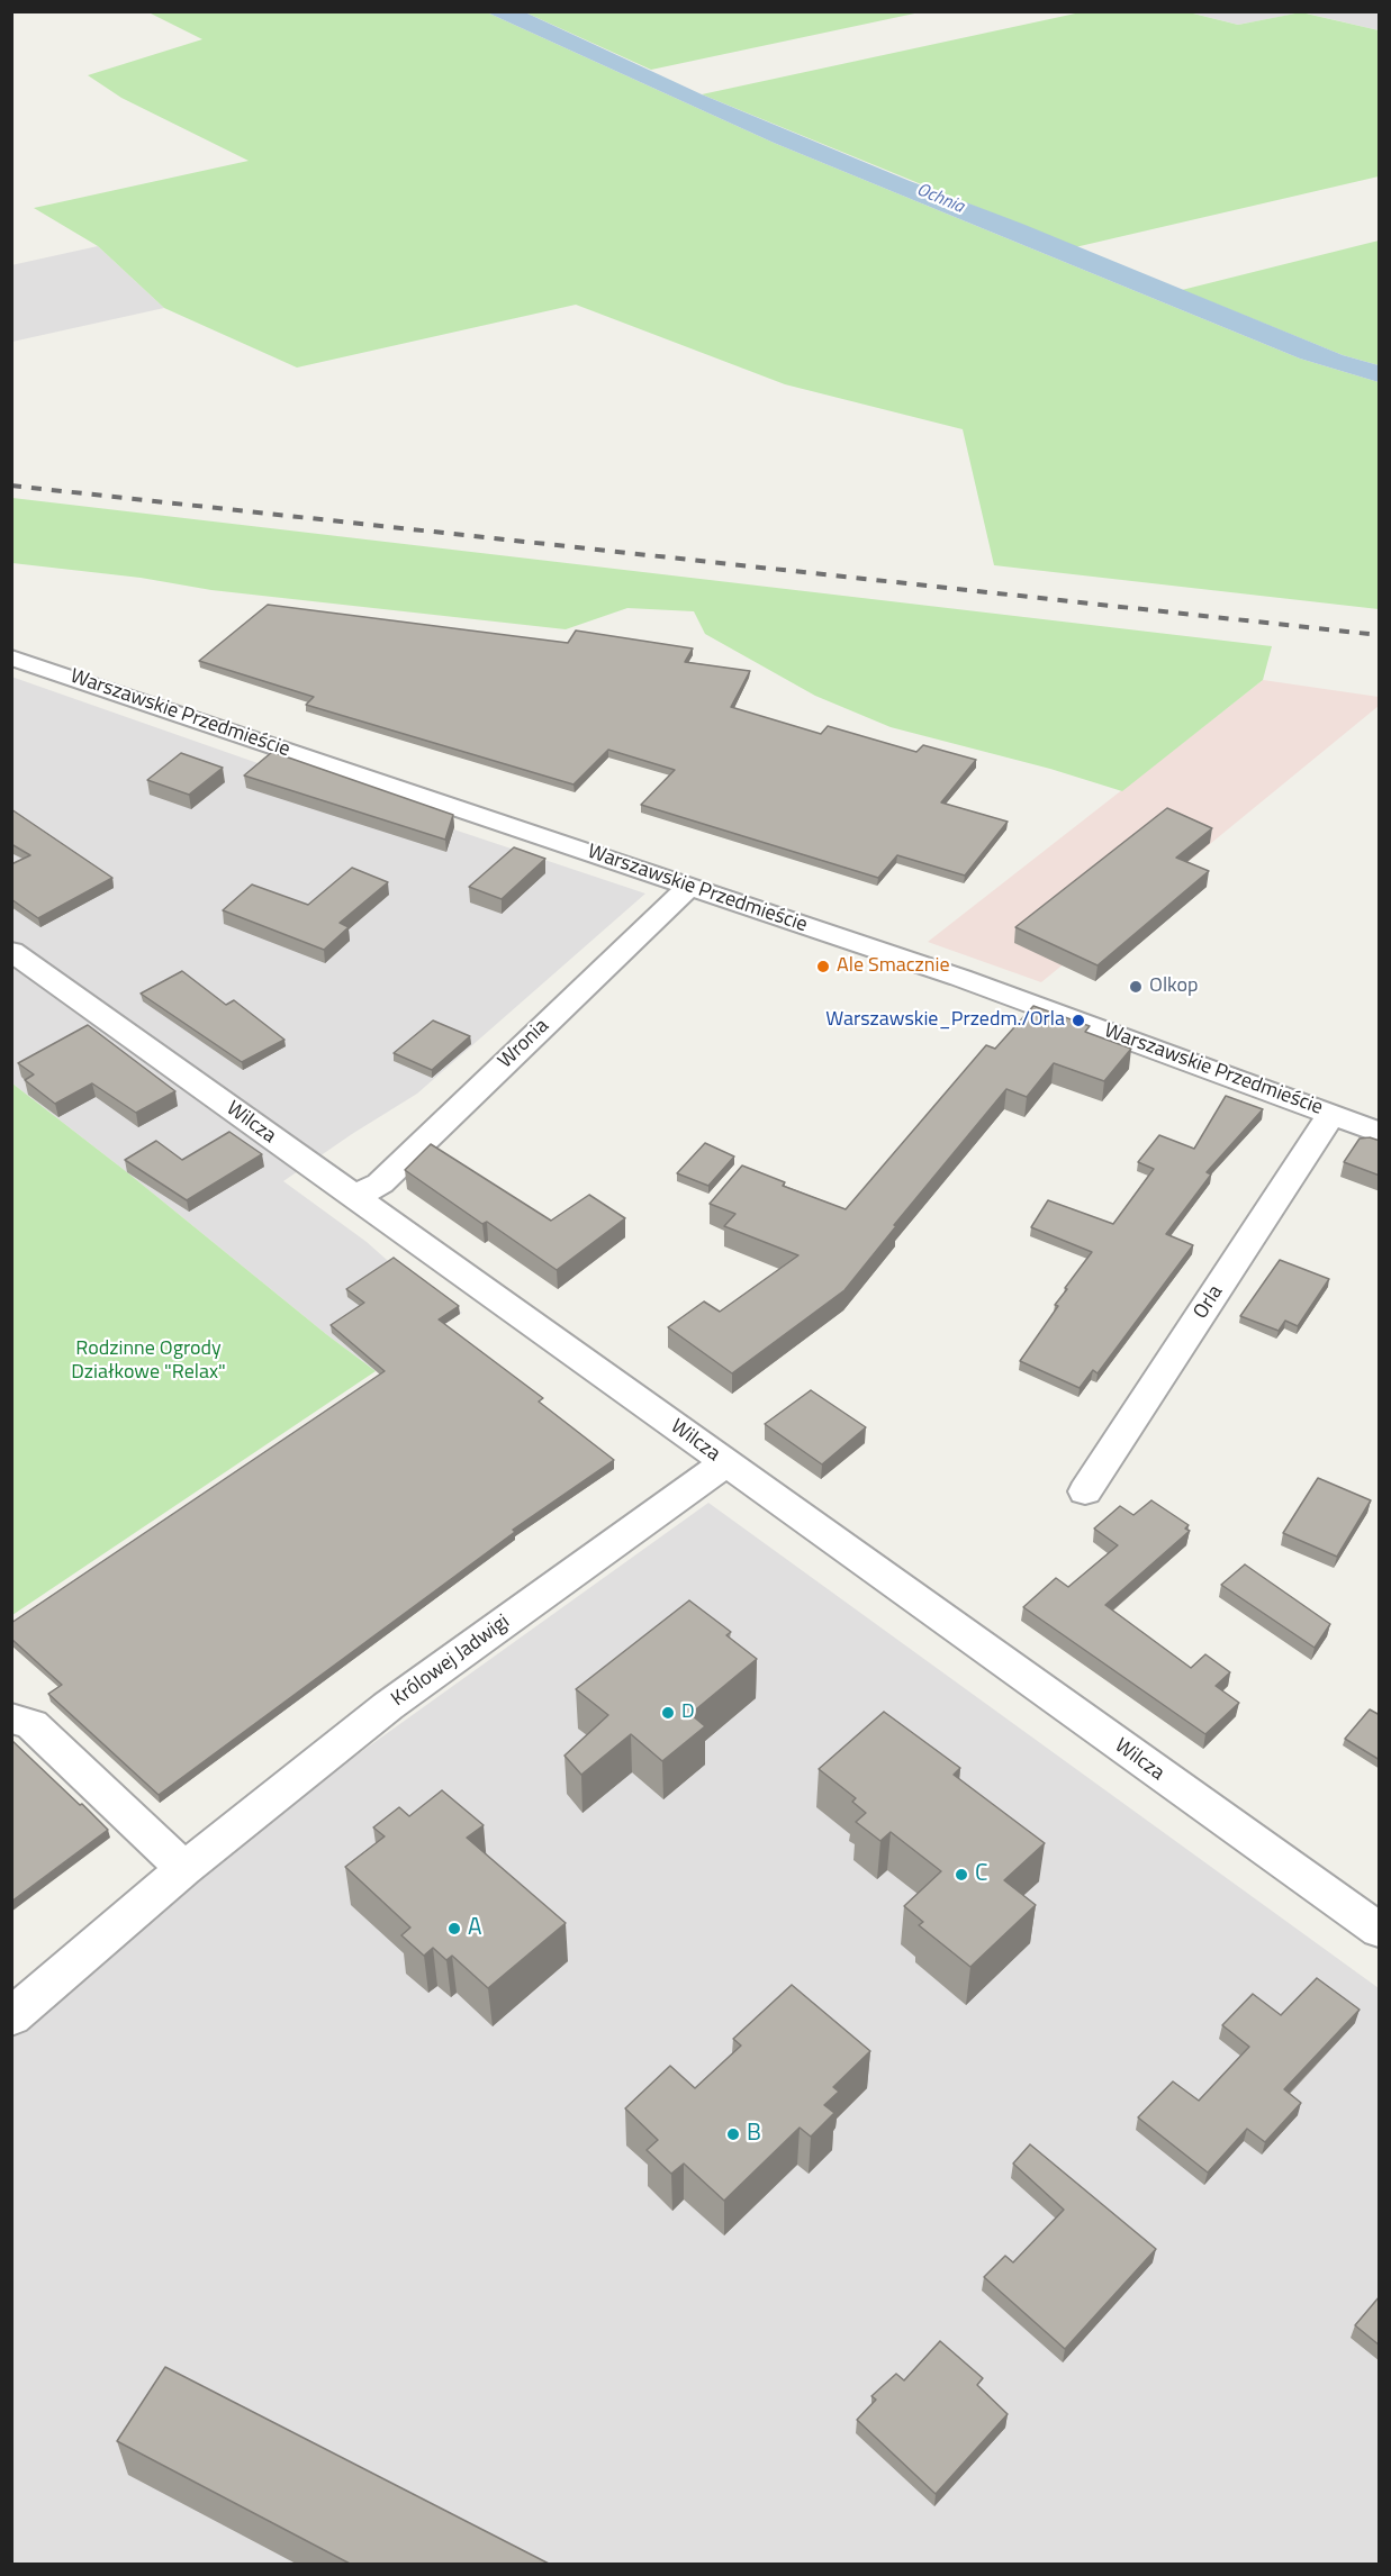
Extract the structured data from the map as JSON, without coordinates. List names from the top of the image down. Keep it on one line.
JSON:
{"streets":{"street":["Warszawskie Przedmieście","Wronia","Wilcza","Orla","Królowej Jadwigi"]},"crossings":[["Warszawskie Przedmieście","Wronia"],["Warszawskie Przedmieście","Orla"],["Wronia","Wilcza"],["Wilcza","Królowej Jadwigi"]],"water":["Ochnia"],"parks":["Rodzinne Ogrody Działkowe \"Relax\""],"places":["Ale Smacznie","Olkop","Warszawskie_Przedm./Orla","D","C","A","B"]}
